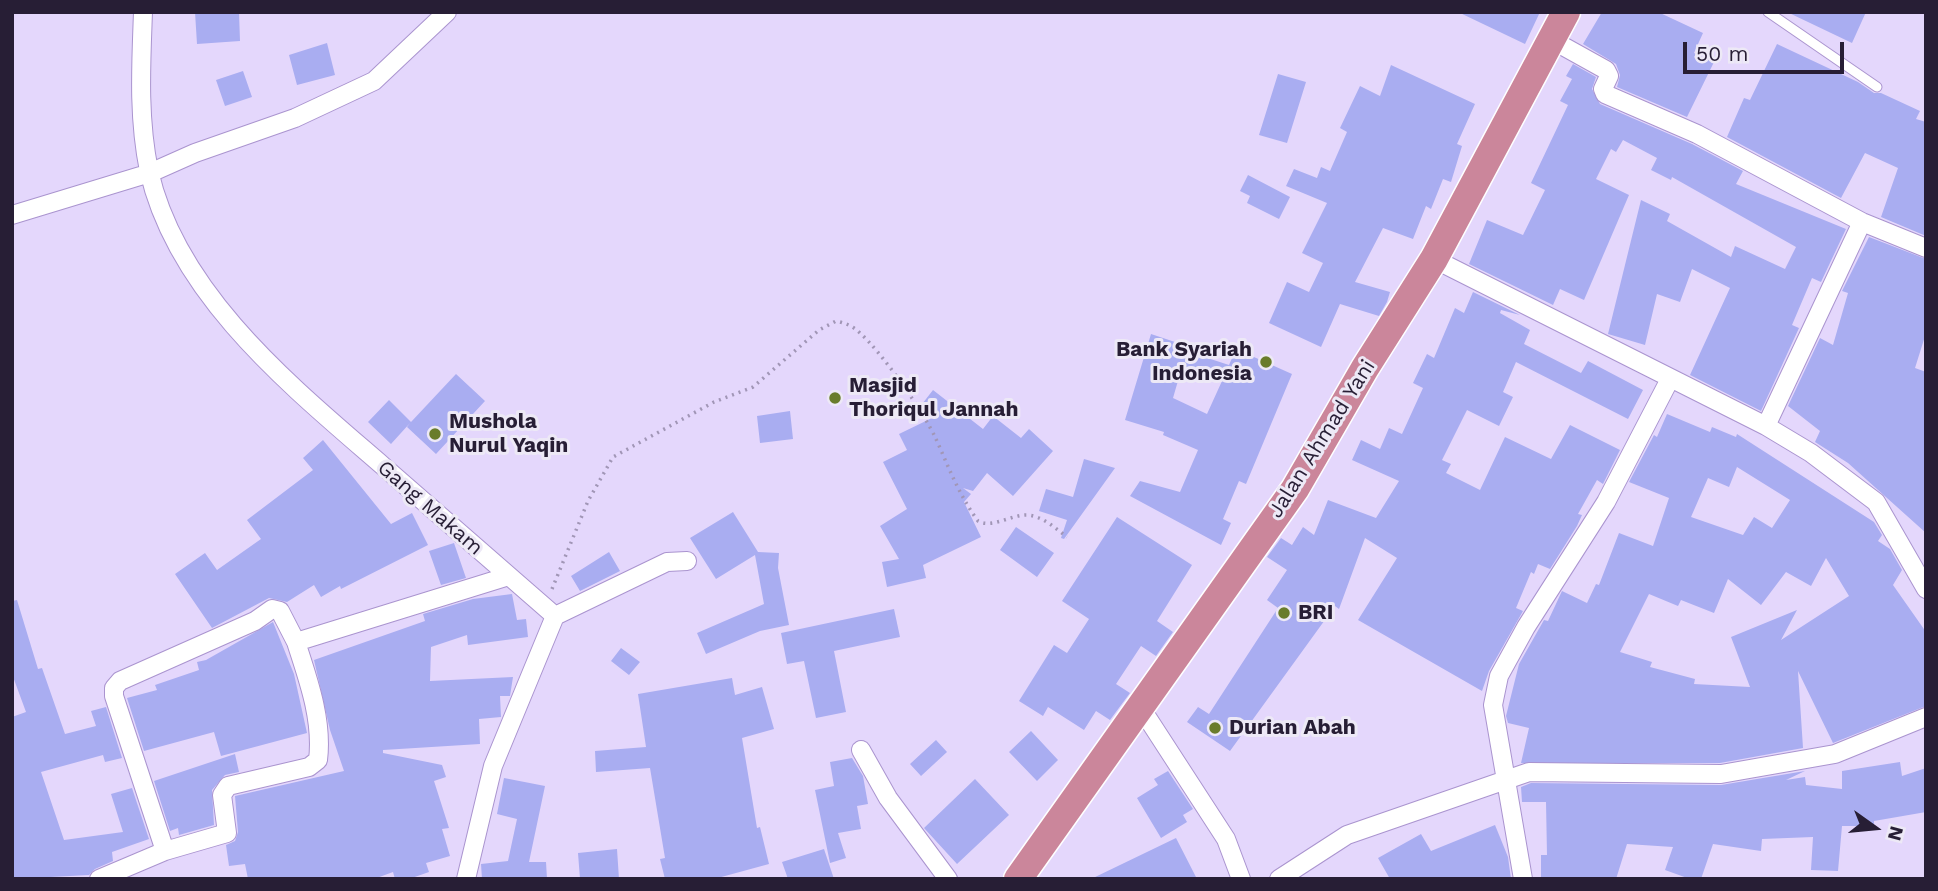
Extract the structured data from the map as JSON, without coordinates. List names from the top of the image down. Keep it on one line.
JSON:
{"streets":{"highway":["Jalan Ahmad Yani"],"street":["Gang Makam"]},"places":["Bank Syariah Indonesia","Masjid Thoriqul Jannah","Mushola Nurul Yaqin","BRI","Durian Abah"],"scale_bar":"50 m","north":"right"}
